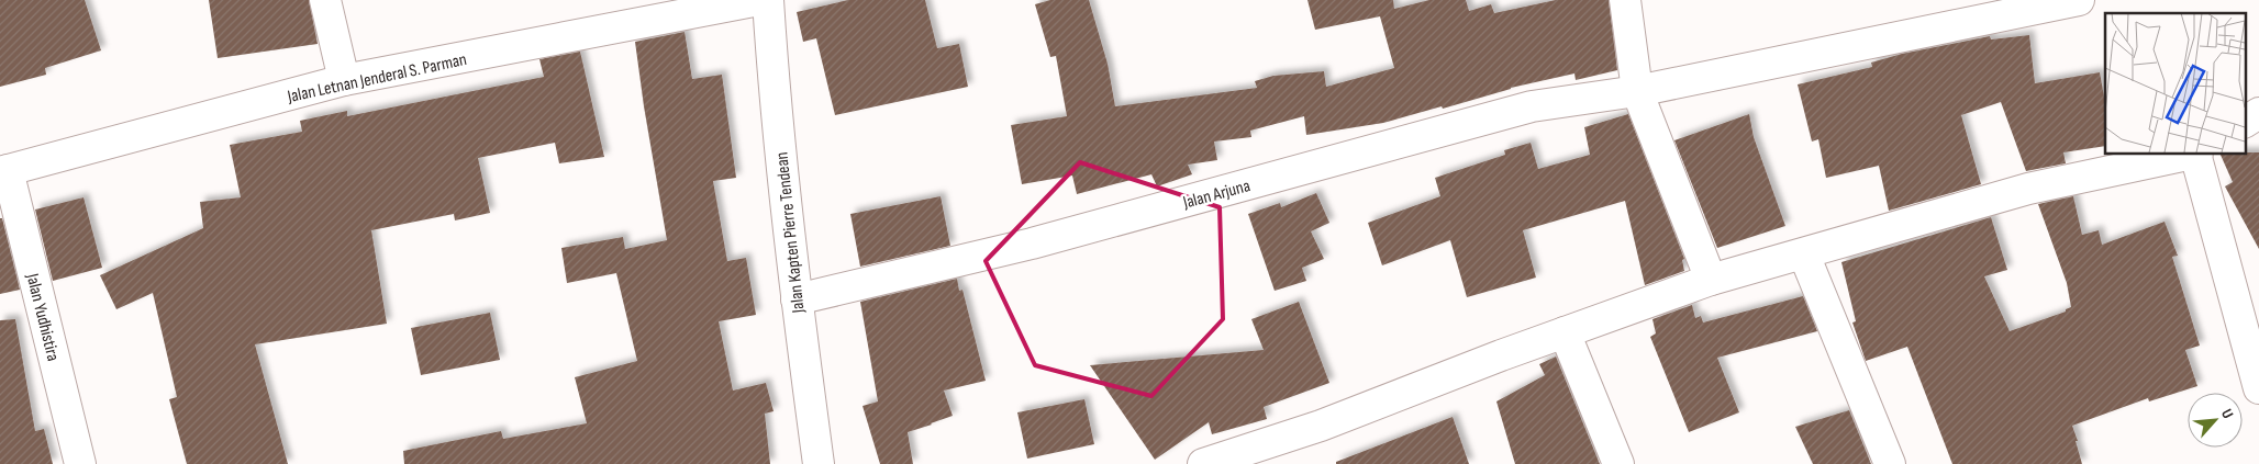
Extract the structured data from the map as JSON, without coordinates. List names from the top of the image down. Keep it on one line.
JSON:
{"streets":{"street":["Jalan Letnan Jenderal S. Parman","Jalan Arjuna","Jalan Kapten Pierre Tendean","Jalan Yudhistira"]},"crossings":[["Jalan Letnan Jenderal S. Parman","Jalan Yudhistira"],["Jalan Arjuna","Jalan Kapten Pierre Tendean"]],"north":"top right"}
